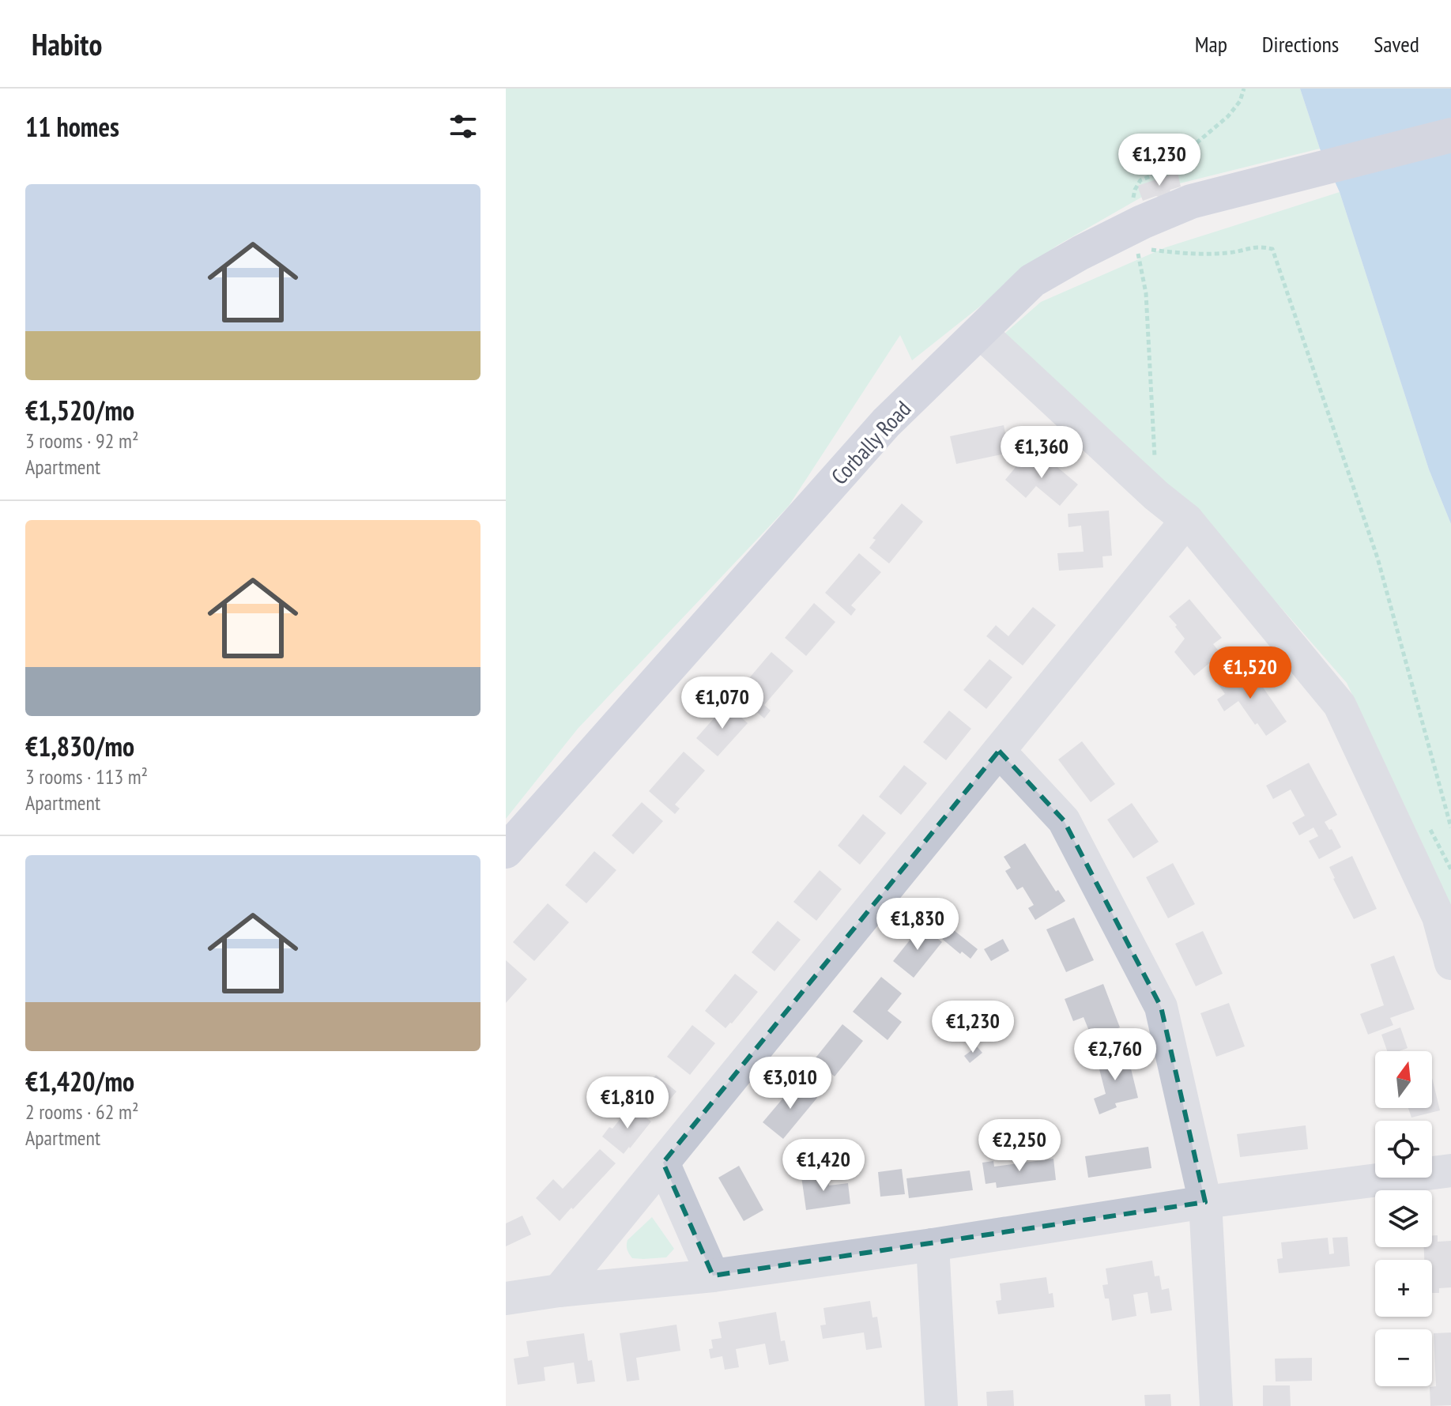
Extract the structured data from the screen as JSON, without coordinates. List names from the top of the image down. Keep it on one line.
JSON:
{"streets":{"main road":["Corbally Road"]},"north":"top","page":{"header":"Habito","nav":["Map","Directions","Saved"],"heading":"11 homes","price":["€1,230","€1,360","€1,520","€1,070","€1,830","€1,230","€2,760","€3,010","€1,810","€2,250","€1,420"],"list":[{"name":"€1,520/mo","note":"3 rooms · 92 m² · Apartment"},{"name":"€1,830/mo","note":"3 rooms · 113 m² · Apartment"},{"name":"€1,420/mo","note":"2 rooms · 62 m² · Apartment"}],"map_buttons":["+","−"]}}
